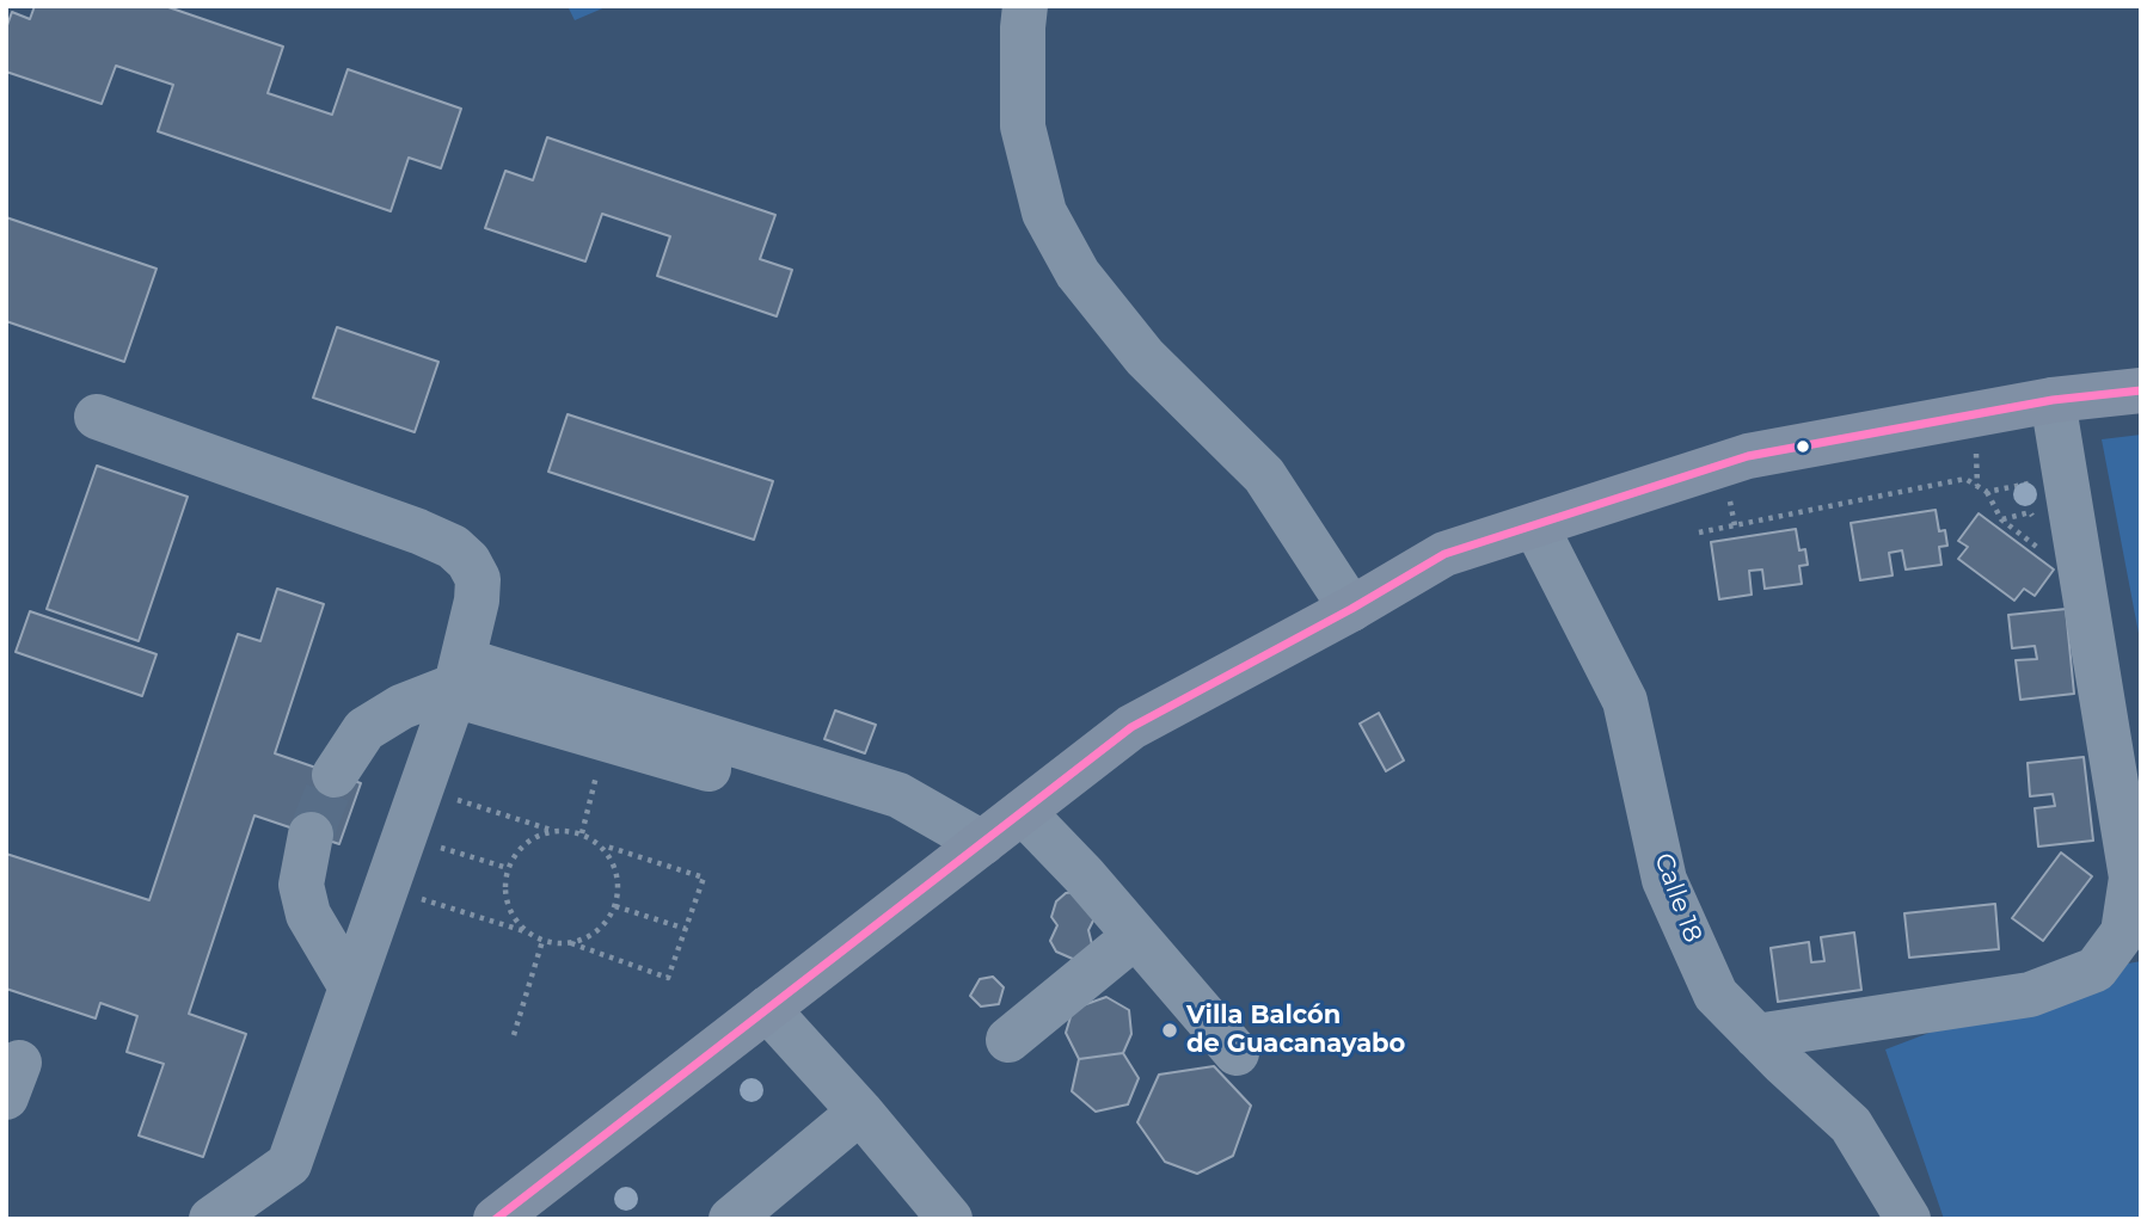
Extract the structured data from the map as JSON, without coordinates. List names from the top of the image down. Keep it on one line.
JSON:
{"streets":{"street":["Calle 18"]},"places":["Villa Balcón de Guacanayabo"]}
